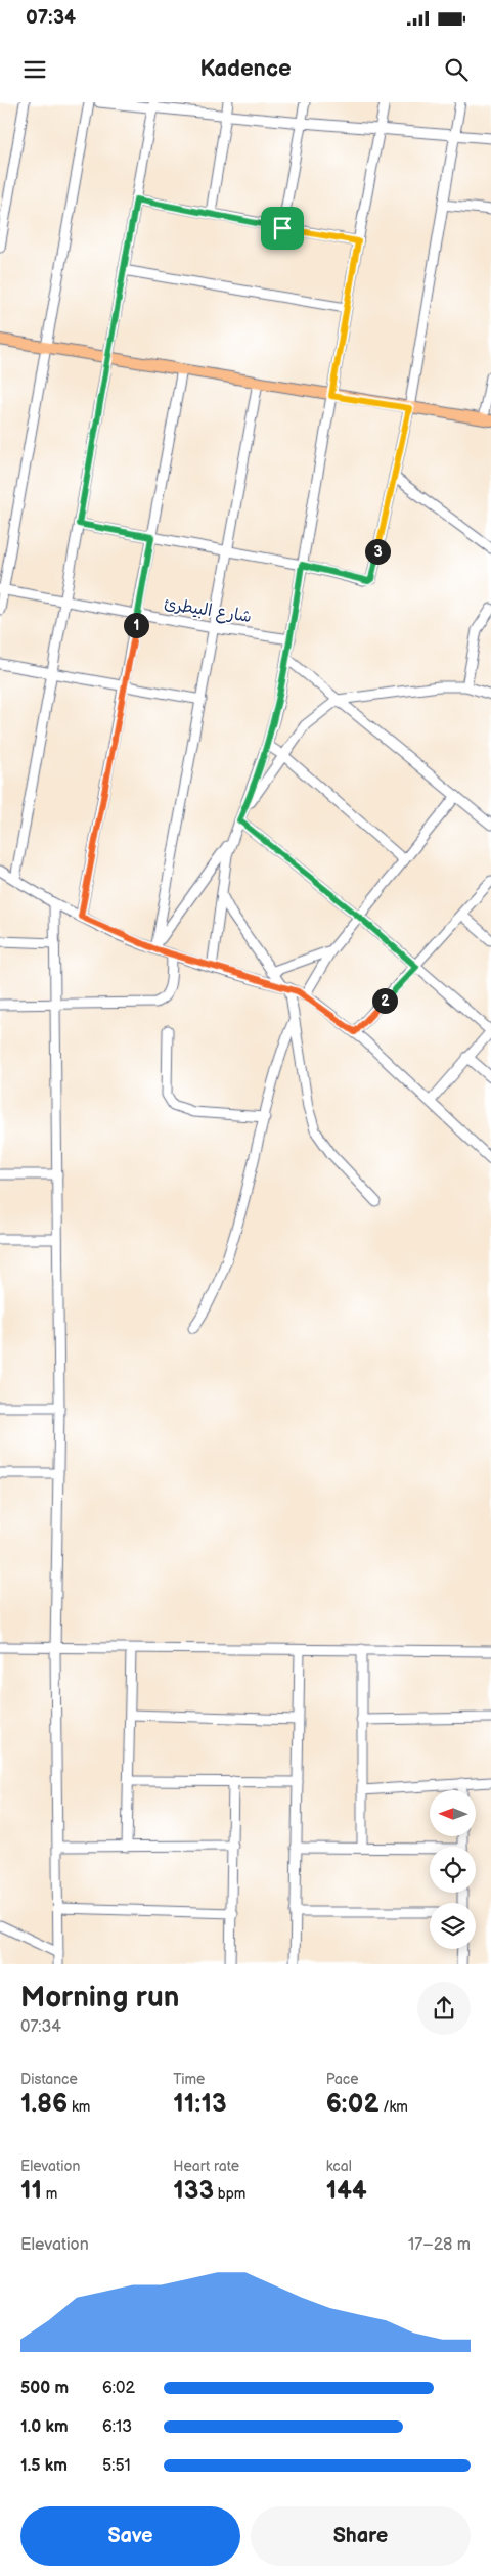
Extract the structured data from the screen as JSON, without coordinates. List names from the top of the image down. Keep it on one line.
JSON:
{"streets":{"street":["شارع البيطرئ"]},"north":"left","page":{"status":"07:34","header":"Kadence","pins":["3","1","2"],"heading":["Morning run","07:34"],"stats":[["Distance","1.86 km"],["Time","11:13"],["Pace","6:02 /km"],["Elevation","11 m"],["Heart rate","133 bpm"],["kcal","144"]],"chart":["Elevation","17–28 m"],"list":[{"name":"500 m","note":"6:02"},{"name":"1.0 km","note":"6:13"},{"name":"1.5 km","note":"5:51"}],"buttons":["Save","Share"]}}
